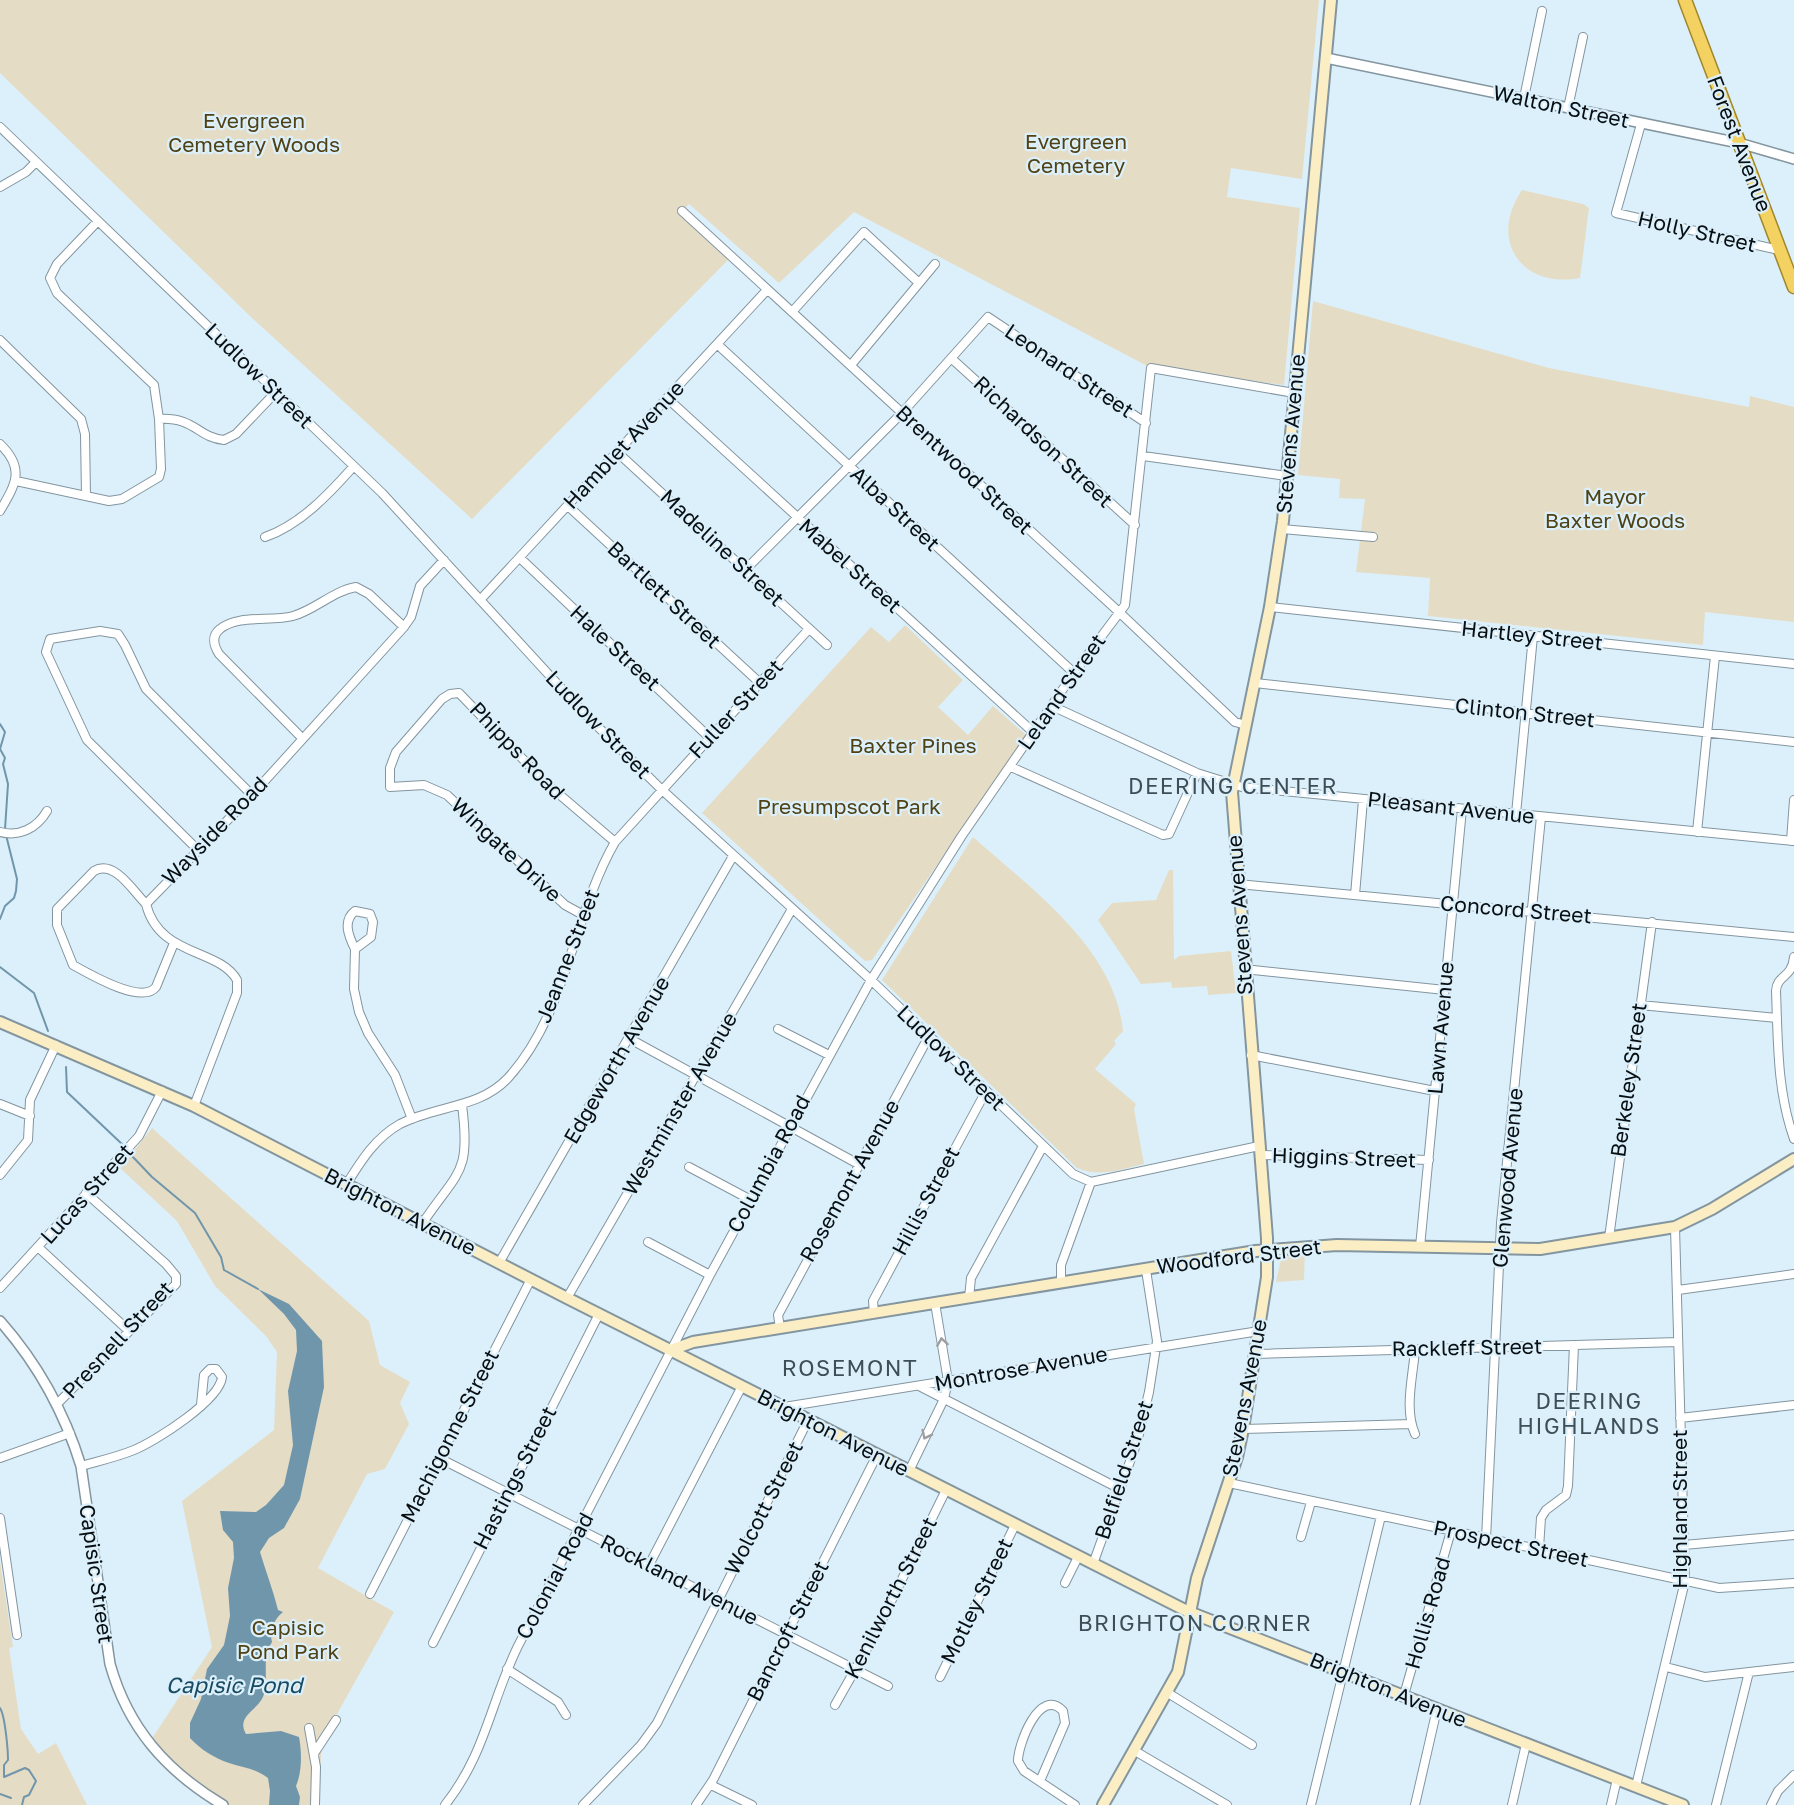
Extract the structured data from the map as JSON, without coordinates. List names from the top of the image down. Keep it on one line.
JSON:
{"streets":{"highway":["Forest Avenue"],"main road":["Stevens Avenue","Brighton Avenue","Woodford Street"],"street":["Walton Street","Holly Street","Leonard Street","Ludlow Street","Richardson Street","Hamblet Avenue","Brentwood Street","Alba Street","Madeline Street","Mabel Street","Bartlett Street","Hartley Street","Hale Street","Leland Street","Fuller Street","Clinton Street","Phipps Road","Pleasant Avenue","Wayside Road","Wingate Drive","Concord Street","Jeanne Street","Lawn Avenue","Edgeworth Avenue","Berkeley Street","Westminster Avenue","Higgins Street","Columbia Road","Glenwood Avenue","Rosemont Avenue","Lucas Street","Hillis Street","Presnell Street","Rackleff Street","Montrose Avenue","Machigonne Street","Belfield Street","Hastings Street","Wolcott Street","Highland Street","Prospect Street","Capisic Street","Colonial Road","Rockland Avenue","Kenilworth Street","Motley Street","Hollis Road","Bancroft Street"]},"crossings":[["Walton Street","Forest Avenue"],["Walton Street","Holly Street"],["Walton Street","Stevens Avenue"],["Forest Avenue","Holly Street"],["Leonard Street","Richardson Street"],["Leonard Street","Leland Street"],["Ludlow Street","Hamblet Avenue"],["Ludlow Street","Leland Street"],["Ludlow Street","Fuller Street"],["Ludlow Street","Wayside Road"],["Ludlow Street","Jeanne Street"],["Ludlow Street","Edgeworth Avenue"],["Ludlow Street","Westminster Avenue"],["Ludlow Street","Columbia Road"],["Ludlow Street","Rosemont Avenue"],["Ludlow Street","Hillis Street"],["Stevens Avenue","Brentwood Street"],["Stevens Avenue","Hartley Street"],["Stevens Avenue","Leland Street"],["Stevens Avenue","Clinton Street"],["Stevens Avenue","Pleasant Avenue"],["Stevens Avenue","Concord Street"],["Stevens Avenue","Higgins Street"],["Stevens Avenue","Brighton Avenue"],["Stevens Avenue","Woodford Street"],["Stevens Avenue","Rackleff Street"],["Stevens Avenue","Montrose Avenue"],["Stevens Avenue","Prospect Street"],["Richardson Street","Leland Street"],["Hamblet Avenue","Brentwood Street"],["Hamblet Avenue","Alba Street"],["Hamblet Avenue","Madeline Street"],["Hamblet Avenue","Mabel Street"],["Hamblet Avenue","Bartlett Street"],["Hamblet Avenue","Hale Street"],["Brentwood Street","Leland Street"],["Alba Street","Leland Street"],["Madeline Street","Fuller Street"],["Mabel Street","Leland Street"],["Bartlett Street","Fuller Street"],["Hale Street","Fuller Street"],["Leland Street","Pleasant Avenue"],["Leland Street","Columbia Road"],["Fuller Street","Jeanne Street"],["Phipps Road","Wingate Drive"],["Phipps Road","Jeanne Street"],["Pleasant Avenue","Lawn Avenue"],["Pleasant Avenue","Glenwood Avenue"],["Wayside Road","Brighton Avenue"],["Wingate Drive","Jeanne Street"],["Concord Street","Lawn Avenue"],["Concord Street","Berkeley Street"],["Concord Street","Glenwood Avenue"],["Jeanne Street","Brighton Avenue"],["Lawn Avenue","Higgins Street"],["Lawn Avenue","Woodford Street"],["Edgeworth Avenue","Brighton Avenue"],["Berkeley Street","Woodford Street"],["Westminster Avenue","Brighton Avenue"],["Columbia Road","Brighton Avenue"],["Columbia Road","Woodford Street"],["Columbia Road","Colonial Road"],["Glenwood Avenue","Woodford Street"],["Glenwood Avenue","Rackleff Street"],["Glenwood Avenue","Prospect Street"],["Rosemont Avenue","Woodford Street"],["Lucas Street","Brighton Avenue"],["Lucas Street","Presnell Street"],["Hillis Street","Woodford Street"],["Brighton Avenue","Woodford Street"],["Brighton Avenue","Montrose Avenue"],["Brighton Avenue","Machigonne Street"],["Brighton Avenue","Belfield Street"],["Brighton Avenue","Hastings Street"],["Brighton Avenue","Wolcott Street"],["Brighton Avenue","Highland Street"],["Brighton Avenue","Colonial Road"],["Brighton Avenue","Kenilworth Street"],["Brighton Avenue","Motley Street"],["Brighton Avenue","Hollis Road"],["Brighton Avenue","Bancroft Street"],["Woodford Street","Belfield Street"],["Woodford Street","Highland Street"],["Woodford Street","Colonial Road"],["Presnell Street","Capisic Street"],["Rackleff Street","Highland Street"],["Montrose Avenue","Belfield Street"],["Machigonne Street","Rockland Avenue"],["Hastings Street","Rockland Avenue"],["Wolcott Street","Rockland Avenue"],["Highland Street","Prospect Street"],["Prospect Street","Hollis Road"],["Colonial Road","Rockland Avenue"],["Rockland Avenue","Kenilworth Street"],["Rockland Avenue","Bancroft Street"]],"districts":["DEERING CENTER","ROSEMONT","DEERING HIGHLANDS","BRIGHTON CORNER"],"water":["Capisic Pond"],"parks":["Evergreen Cemetery Woods","Evergreen Cemetery","Mayor Baxter Woods","Baxter Pines","Presumpscot Park","Capisic Pond Park"]}
